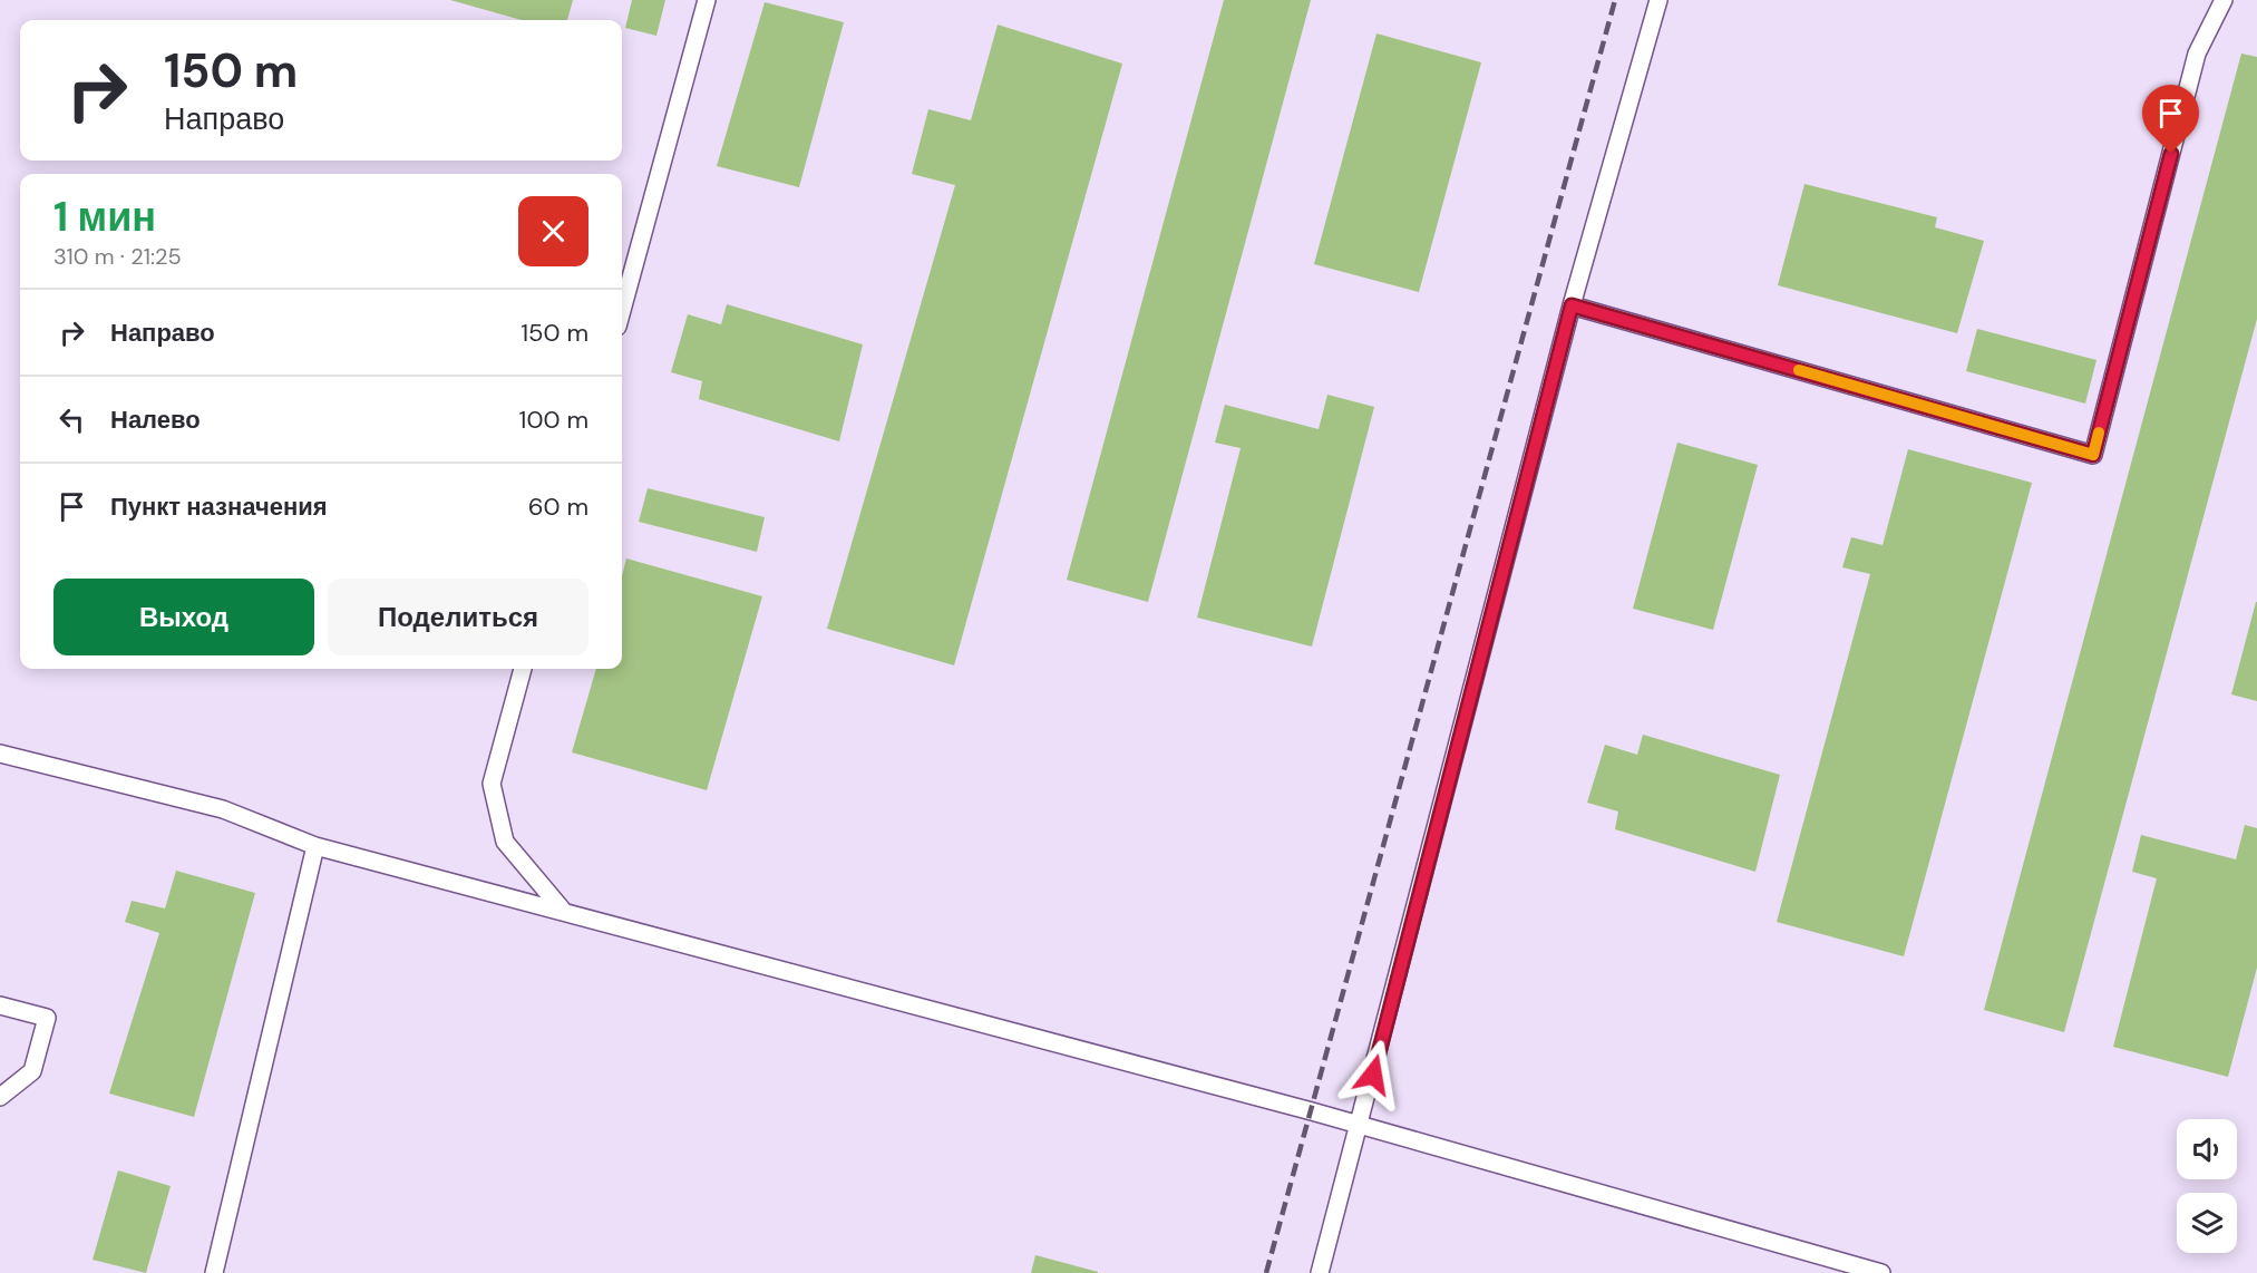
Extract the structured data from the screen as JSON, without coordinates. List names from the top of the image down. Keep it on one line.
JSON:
{"page":{"turn":["150 m","Направо"],"heading":["1 мин","310 m · 21:25"],"list":[{"name":"Направо","value":"150 m"},{"name":"Налево","value":"100 m"},{"name":"Пункт назначения","value":"60 m"}],"buttons":["Выход","Поделиться"]}}
